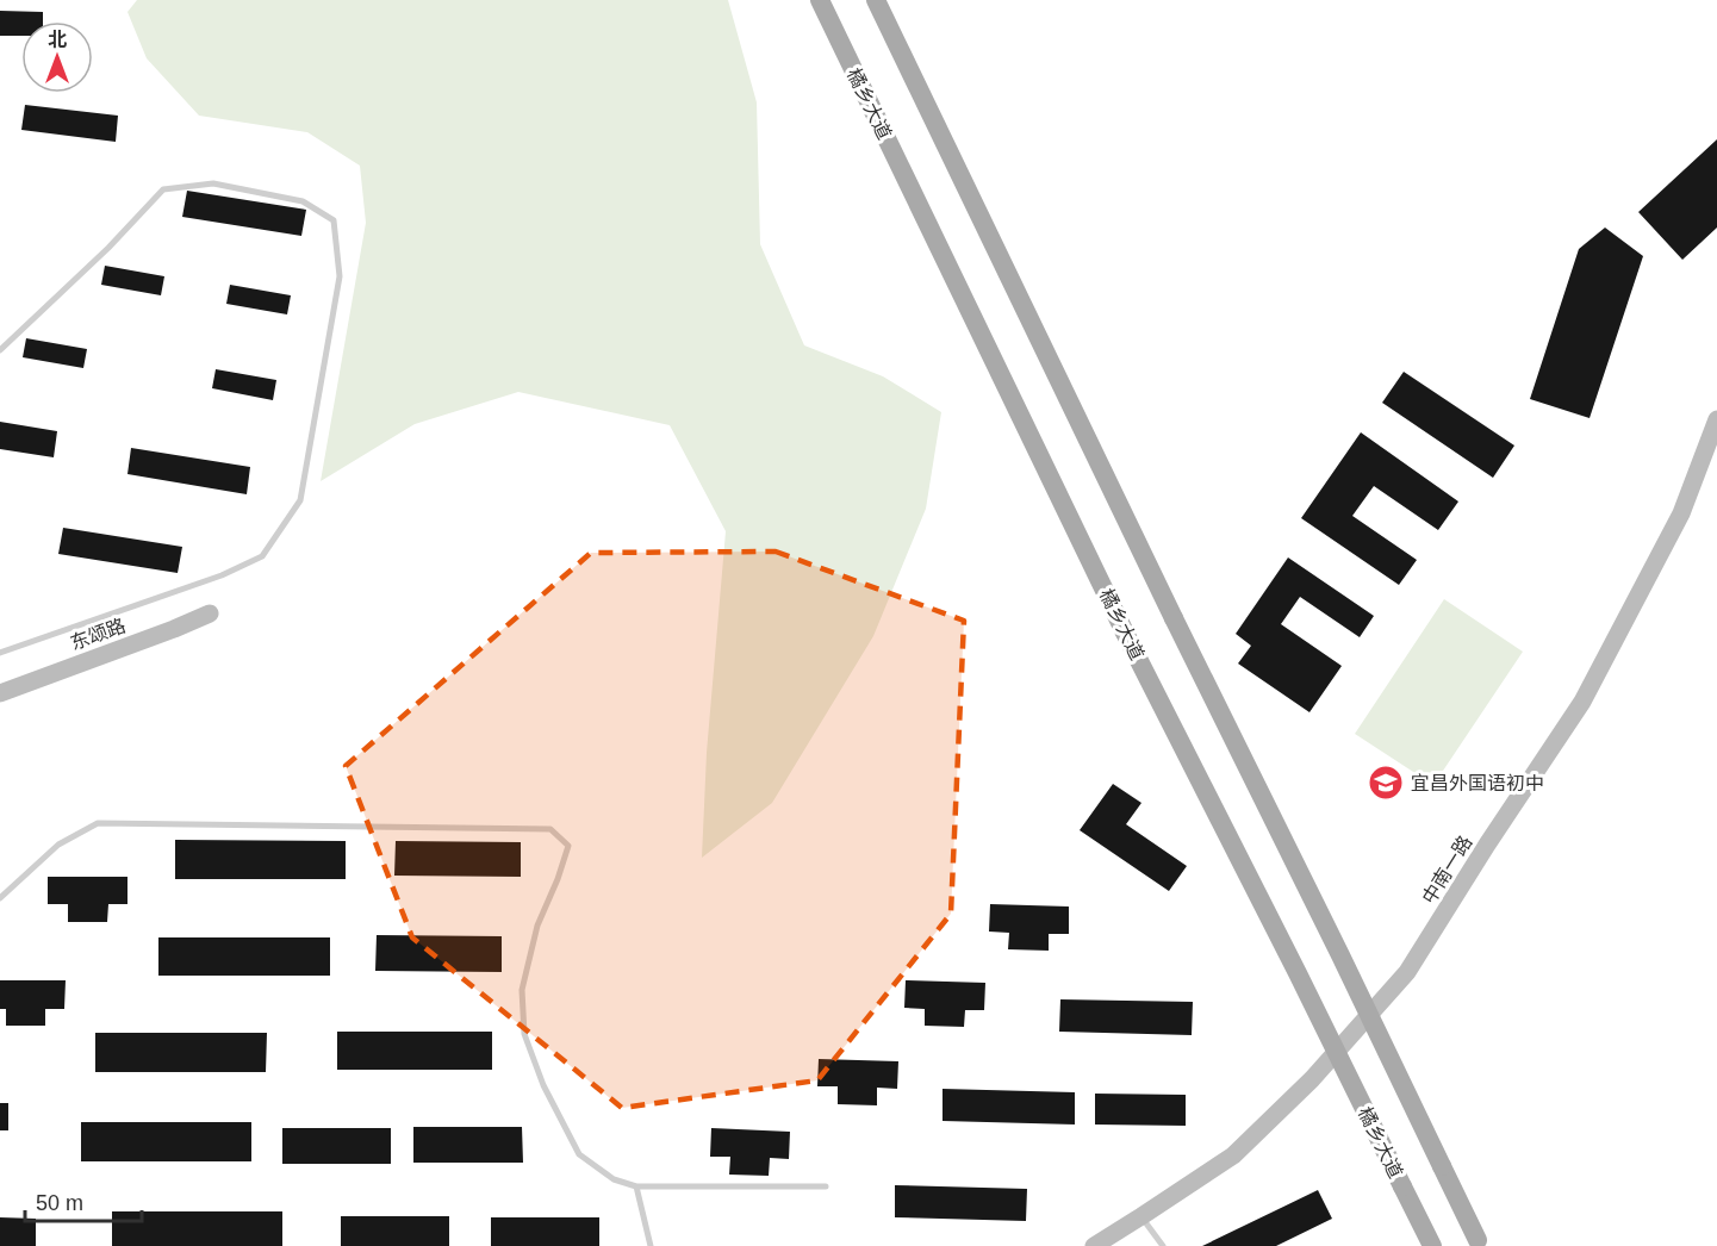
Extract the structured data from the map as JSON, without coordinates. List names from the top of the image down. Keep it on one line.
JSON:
{"streets":{"main road":["橘乡大道"],"street":["东颂路","中南一路"]},"places":{"school or university":["宜昌外国语初中"]},"scale_bar":"50 m","north":"top"}
